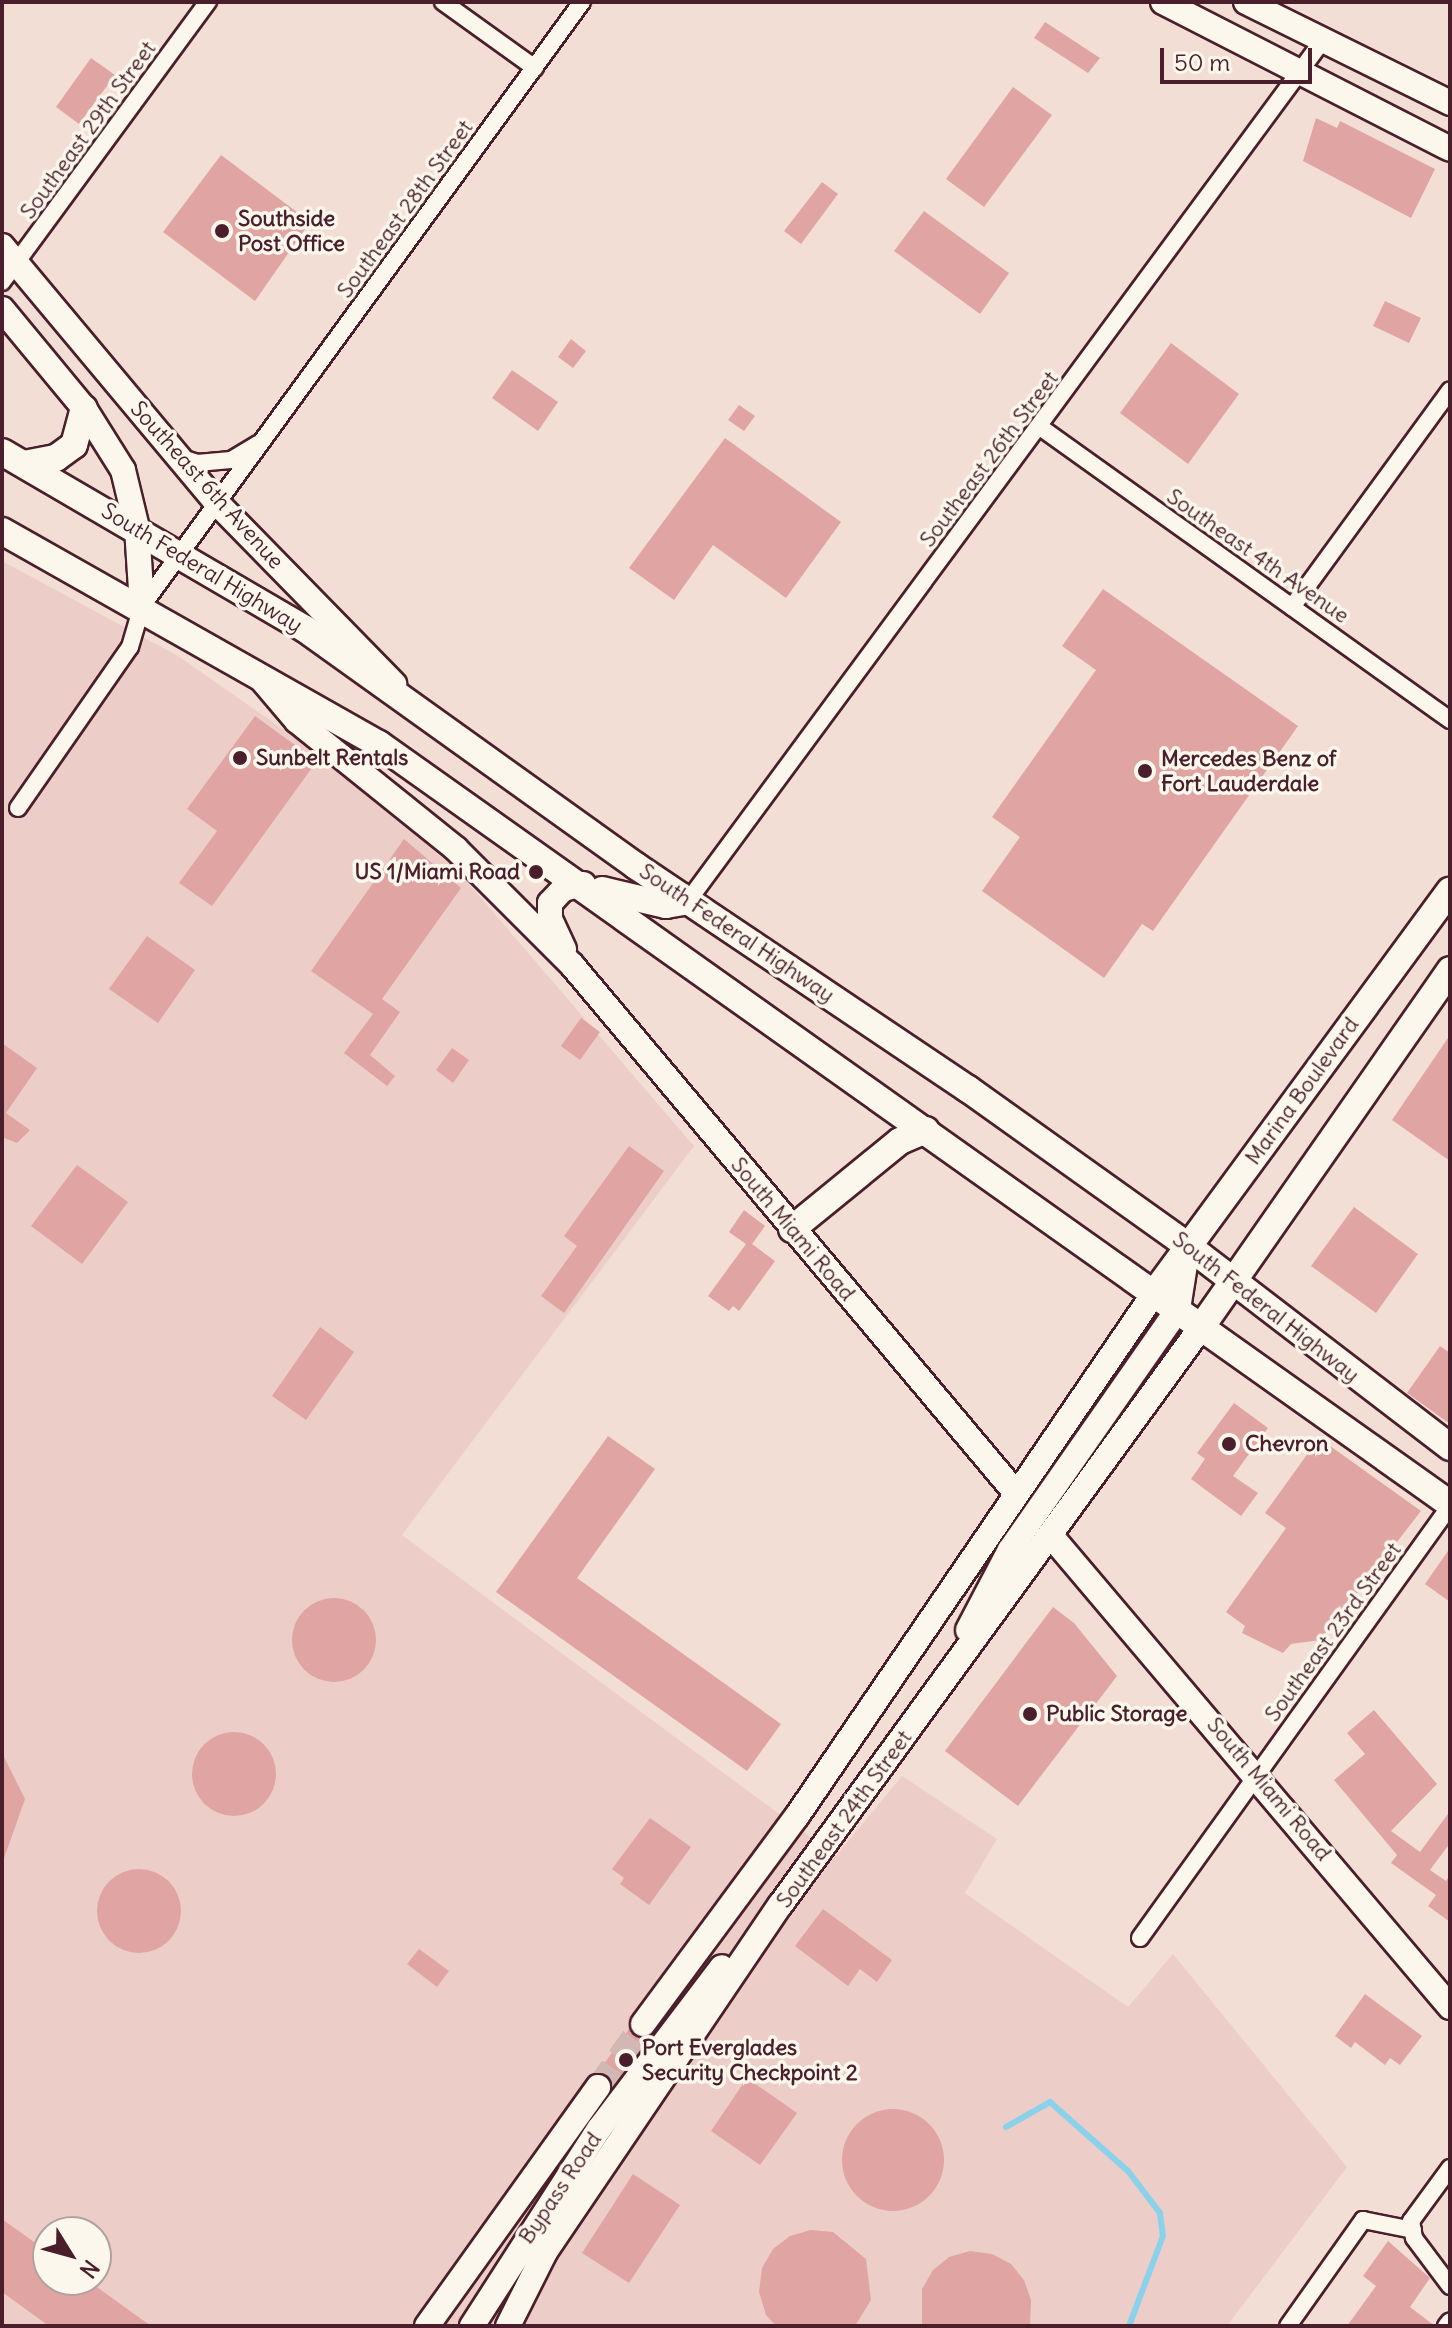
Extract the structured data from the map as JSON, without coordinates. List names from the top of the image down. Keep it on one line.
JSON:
{"streets":{"main road":["South Federal Highway","Marina Boulevard"],"street":["Southeast 29th Street","Southeast 28th Street","Southeast 26th Street","Southeast 6th Avenue","Southeast 4th Avenue","South Miami Road","Southeast 23rd Street","Southeast 24th Street","Bypass Road"]},"crossings":[["Southeast 29th Street","Southeast 6th Avenue"],["Southeast 28th Street","Southeast 6th Avenue"],["Southeast 28th Street","South Federal Highway"],["Southeast 26th Street","Southeast 4th Avenue"],["Southeast 26th Street","South Federal Highway"],["Southeast 6th Avenue","South Federal Highway"],["South Federal Highway","Marina Boulevard"],["Marina Boulevard","Southeast 24th Street"],["South Miami Road","Southeast 23rd Street"],["South Miami Road","Southeast 24th Street"],["Southeast 24th Street","Bypass Road"]],"places":["Southside Post Office","Sunbelt Rentals","Mercedes Benz of Fort Lauderdale","US 1/Miami Road","Chevron","Public Storage","Port Everglades Security Checkpoint 2"],"scale_bar":"50 m","north":"bottom right"}
